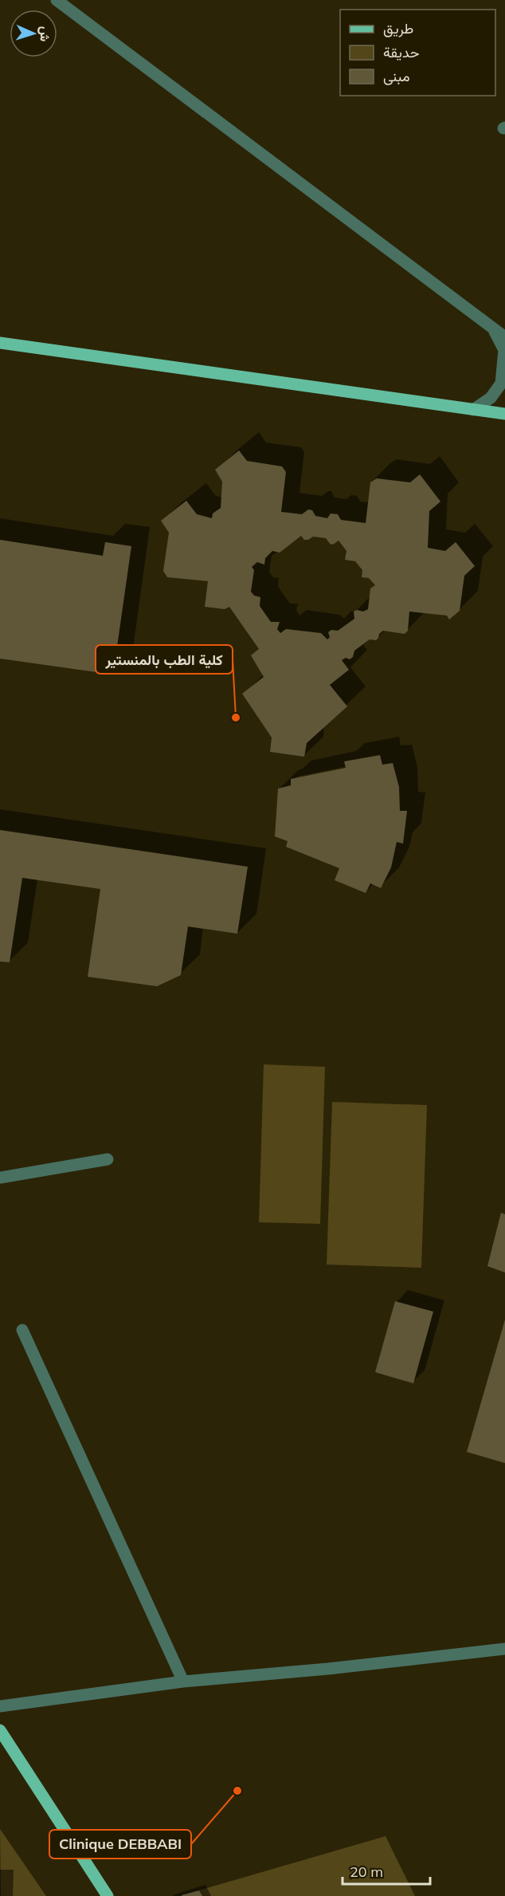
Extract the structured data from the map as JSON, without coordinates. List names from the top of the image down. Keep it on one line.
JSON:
{"places":["كلية الطب بالمنستير","Clinique DEBBABI"],"legend":["طريق","حديقة","مبنى"],"scale_bar":"20 m","north":"right"}
